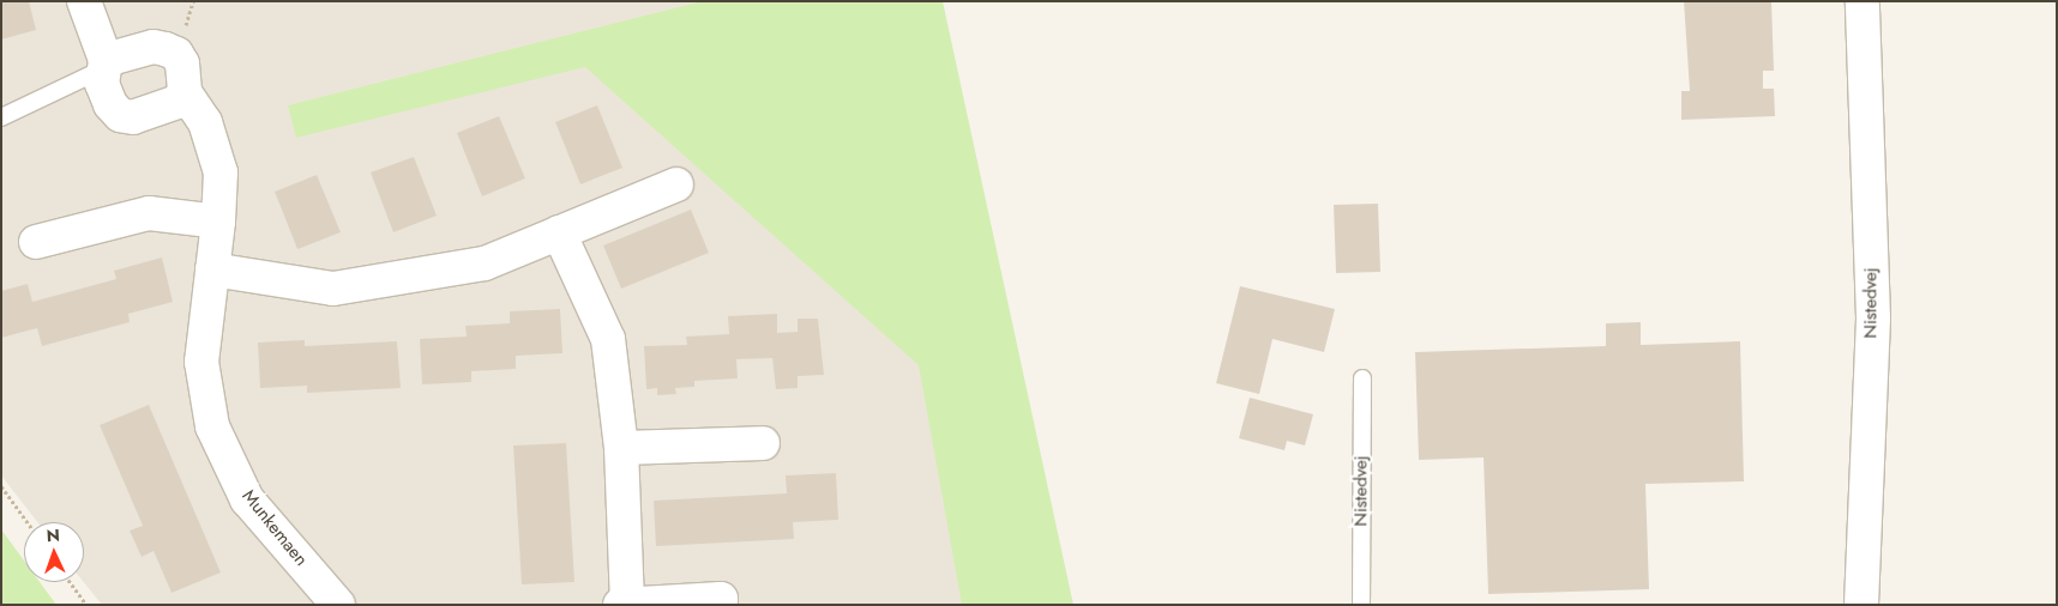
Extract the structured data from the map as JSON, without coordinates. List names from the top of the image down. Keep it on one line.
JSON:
{"streets":{"street":["Nistedvej","Munkemaen"]},"north":"top"}
